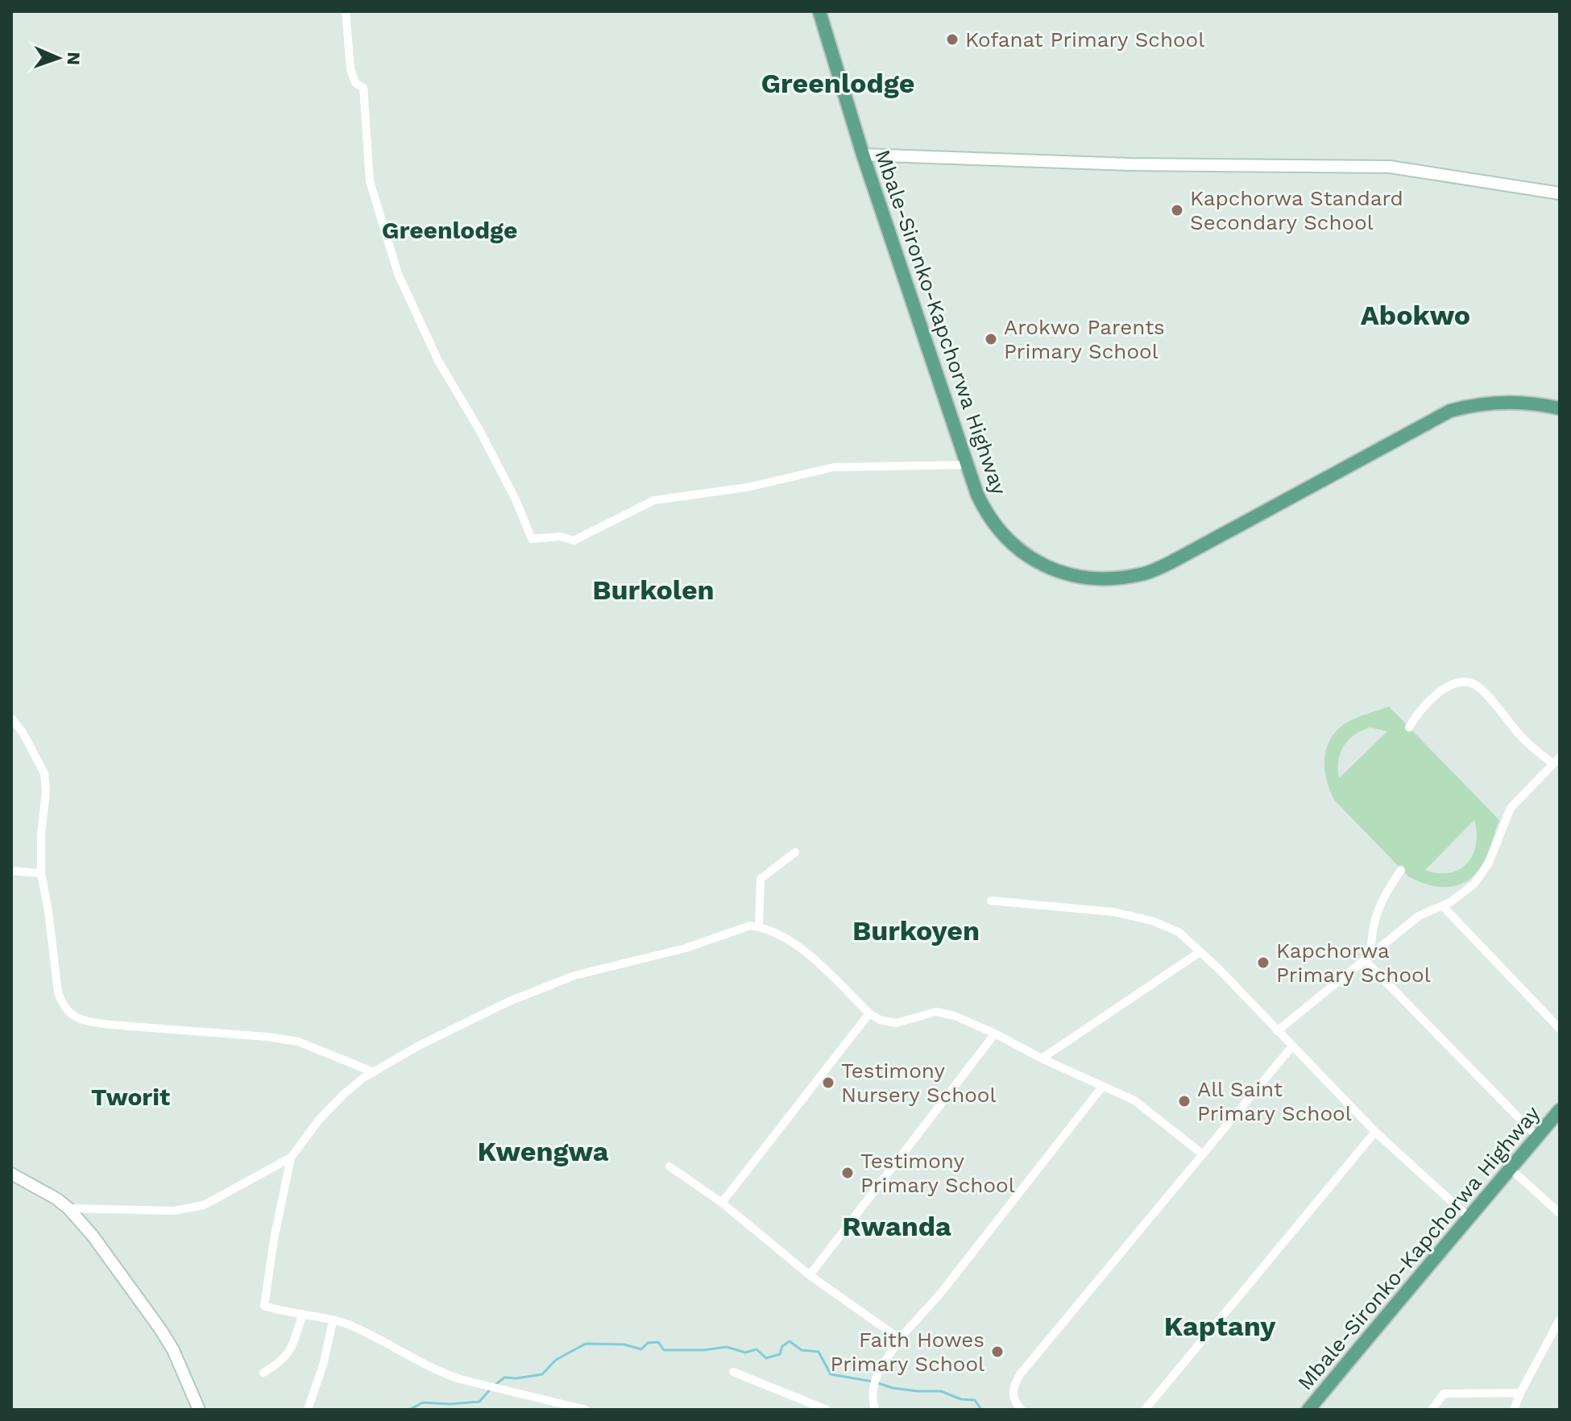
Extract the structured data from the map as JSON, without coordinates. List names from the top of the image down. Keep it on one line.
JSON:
{"streets":{"main road":["Mbale-Sironko-Kapchorwa Highway"]},"districts":["Greenlodge","Greenlodge","Abokwo","Burkolen","Burkoyen","Tworit","Kwengwa","Rwanda","Kaptany"],"places":["Kofanat Primary School","Kapchorwa Standard Secondary School","Arokwo Parents Primary School","Kapchorwa Primary School","Testimony Nursery School","All Saint Primary School","Testimony Primary School","Faith Howes Primary School"],"north":"right"}
